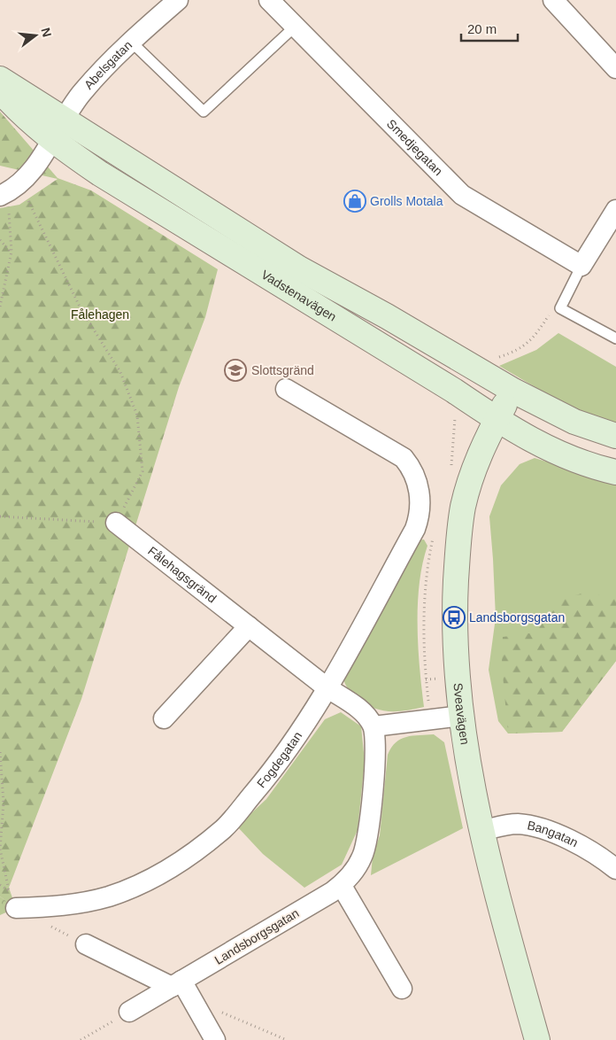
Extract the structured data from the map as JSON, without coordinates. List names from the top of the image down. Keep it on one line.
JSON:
{"streets":{"main road":["Vadstenavägen","Sveavägen"],"street":["Abelsgatan","Smedjegatan","Fålehagsgränd","Fogdegatan","Bangatan","Landsborgsgatan"]},"crossings":[["Abelsgatan","Vadstenavägen"],["Vadstenavägen","Sveavägen"],["Fålehagsgränd","Fogdegatan"],["Sveavägen","Bangatan"]],"parks":["Fålehagen"],"places":{"shop":["Grolls Motala"],"school or university":["Slottsgränd"],"bus stop":["Landsborgsgatan"]},"scale_bar":"20 m","north":"right"}
